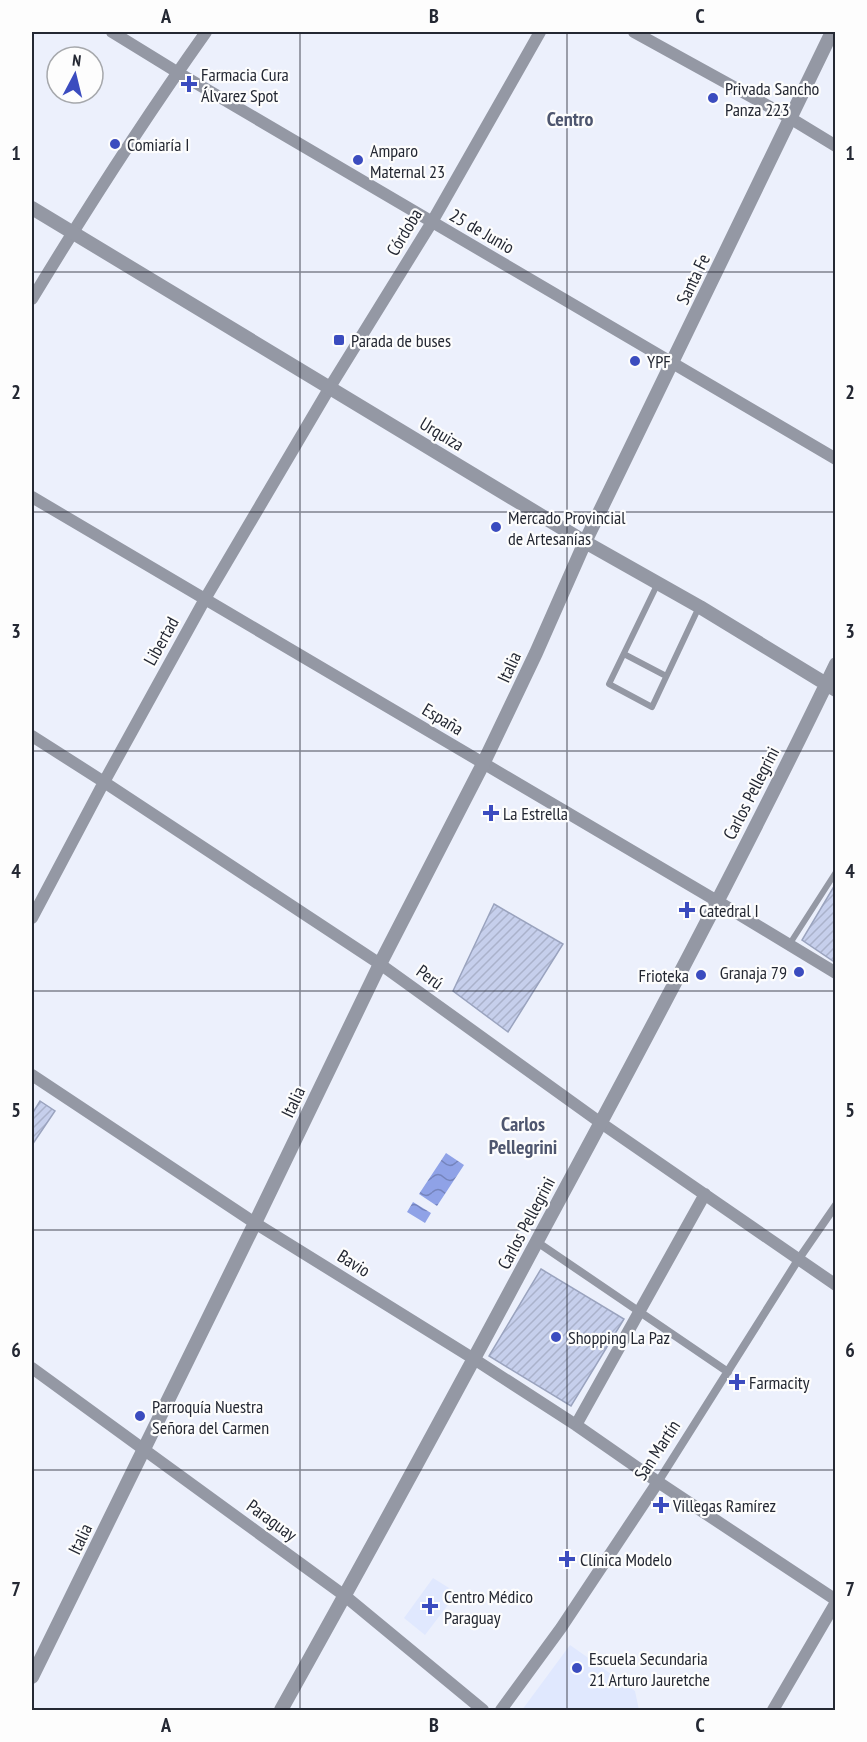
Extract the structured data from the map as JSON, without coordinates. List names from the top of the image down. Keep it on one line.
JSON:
{"streets":{"street":["25 de Junio","Córdoba","Santa Fe","Urquiza","Libertad","Italia","España","Carlos Pellegrini","Perú","Bavio","San Martín","Paraguay"]},"crossings":[["25 de Junio","Córdoba"],["25 de Junio","Santa Fe"],["Córdoba","Urquiza"],["Córdoba","Libertad"],["Santa Fe","Urquiza"],["Santa Fe","Italia"],["Urquiza","Libertad"],["Urquiza","Italia"],["Urquiza","Carlos Pellegrini"],["Libertad","España"],["Libertad","Perú"],["Italia","España"],["Italia","Perú"],["Italia","Bavio"],["Italia","Paraguay"],["España","Carlos Pellegrini"],["Carlos Pellegrini","Perú"],["Carlos Pellegrini","Bavio"],["Carlos Pellegrini","Paraguay"],["Perú","San Martín"],["Bavio","San Martín"]],"districts":["Centro","Carlos Pellegrini"],"places":{"health":["Farmacia Cura Álvarez Spot","La Estrella","Catedral I","Farmacity","Villegas Ramírez","Clínica Modelo","Centro Médico Paraguay"],"other":["Privada Sancho Panza 223","Comiaría I","Amparo Maternal 23","YPF","Mercado Provincial de Artesanías","Granaja 79","Frioteka","Shopping La Paz","Parroquía Nuestra Señora del Carmen","Escuela Secundaria 21 Arturo Jauretche"],"transit":["Parada de buses"]},"north":"top","grid":{"columns":["A","B","C"],"rows":["1","2","3","4","5","6","7"]}}
